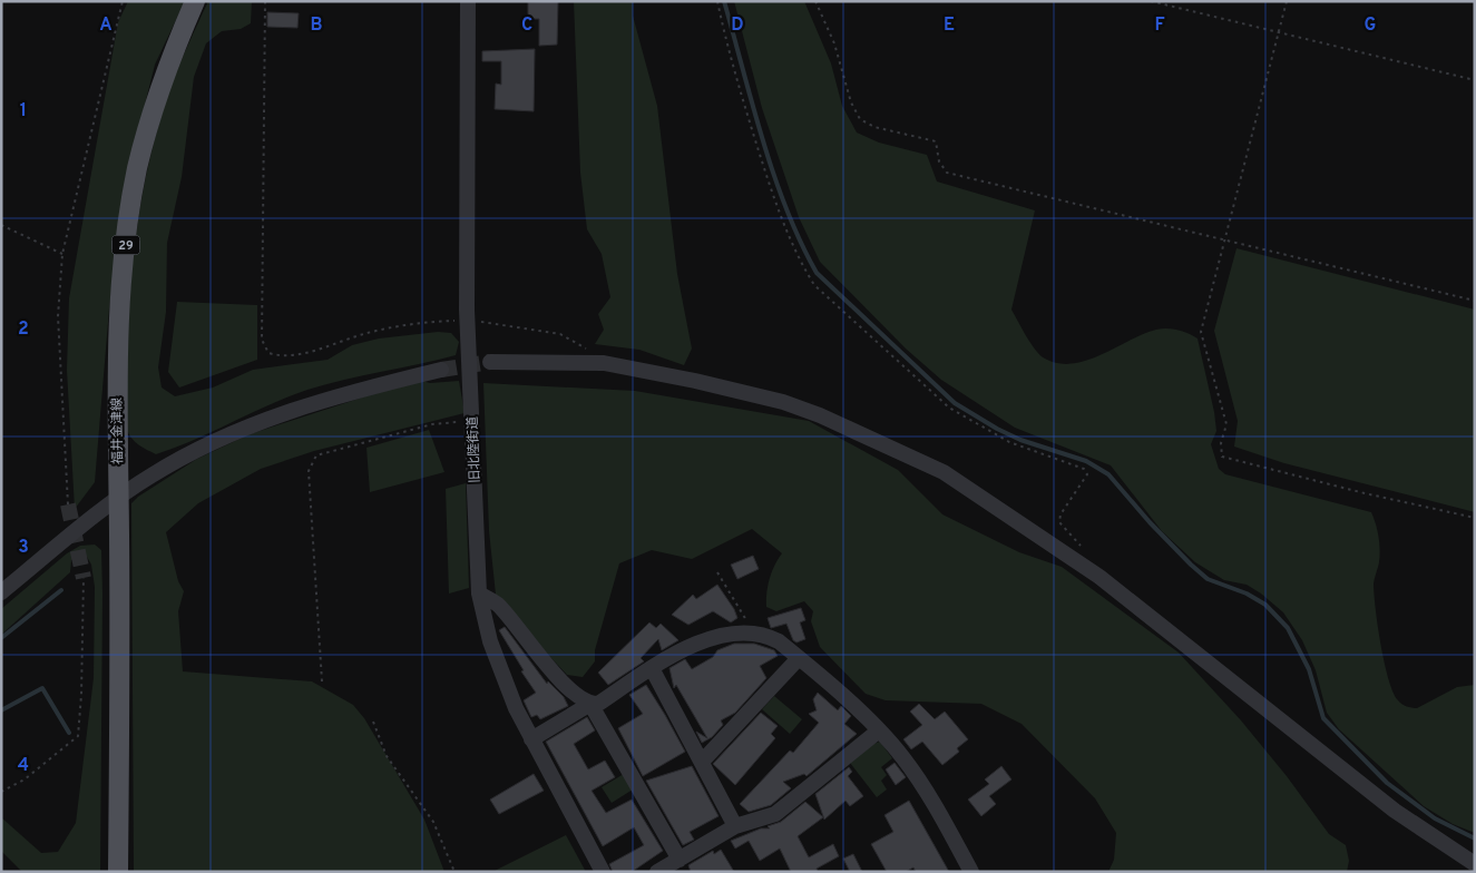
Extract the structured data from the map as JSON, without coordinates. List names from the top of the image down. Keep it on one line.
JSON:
{"streets":{"main road":["29","福井金津線"],"street":["旧北陸街道"]},"grid":{"columns":["A","B","C","D","E","F","G"],"rows":["1","2","3","4"]}}
